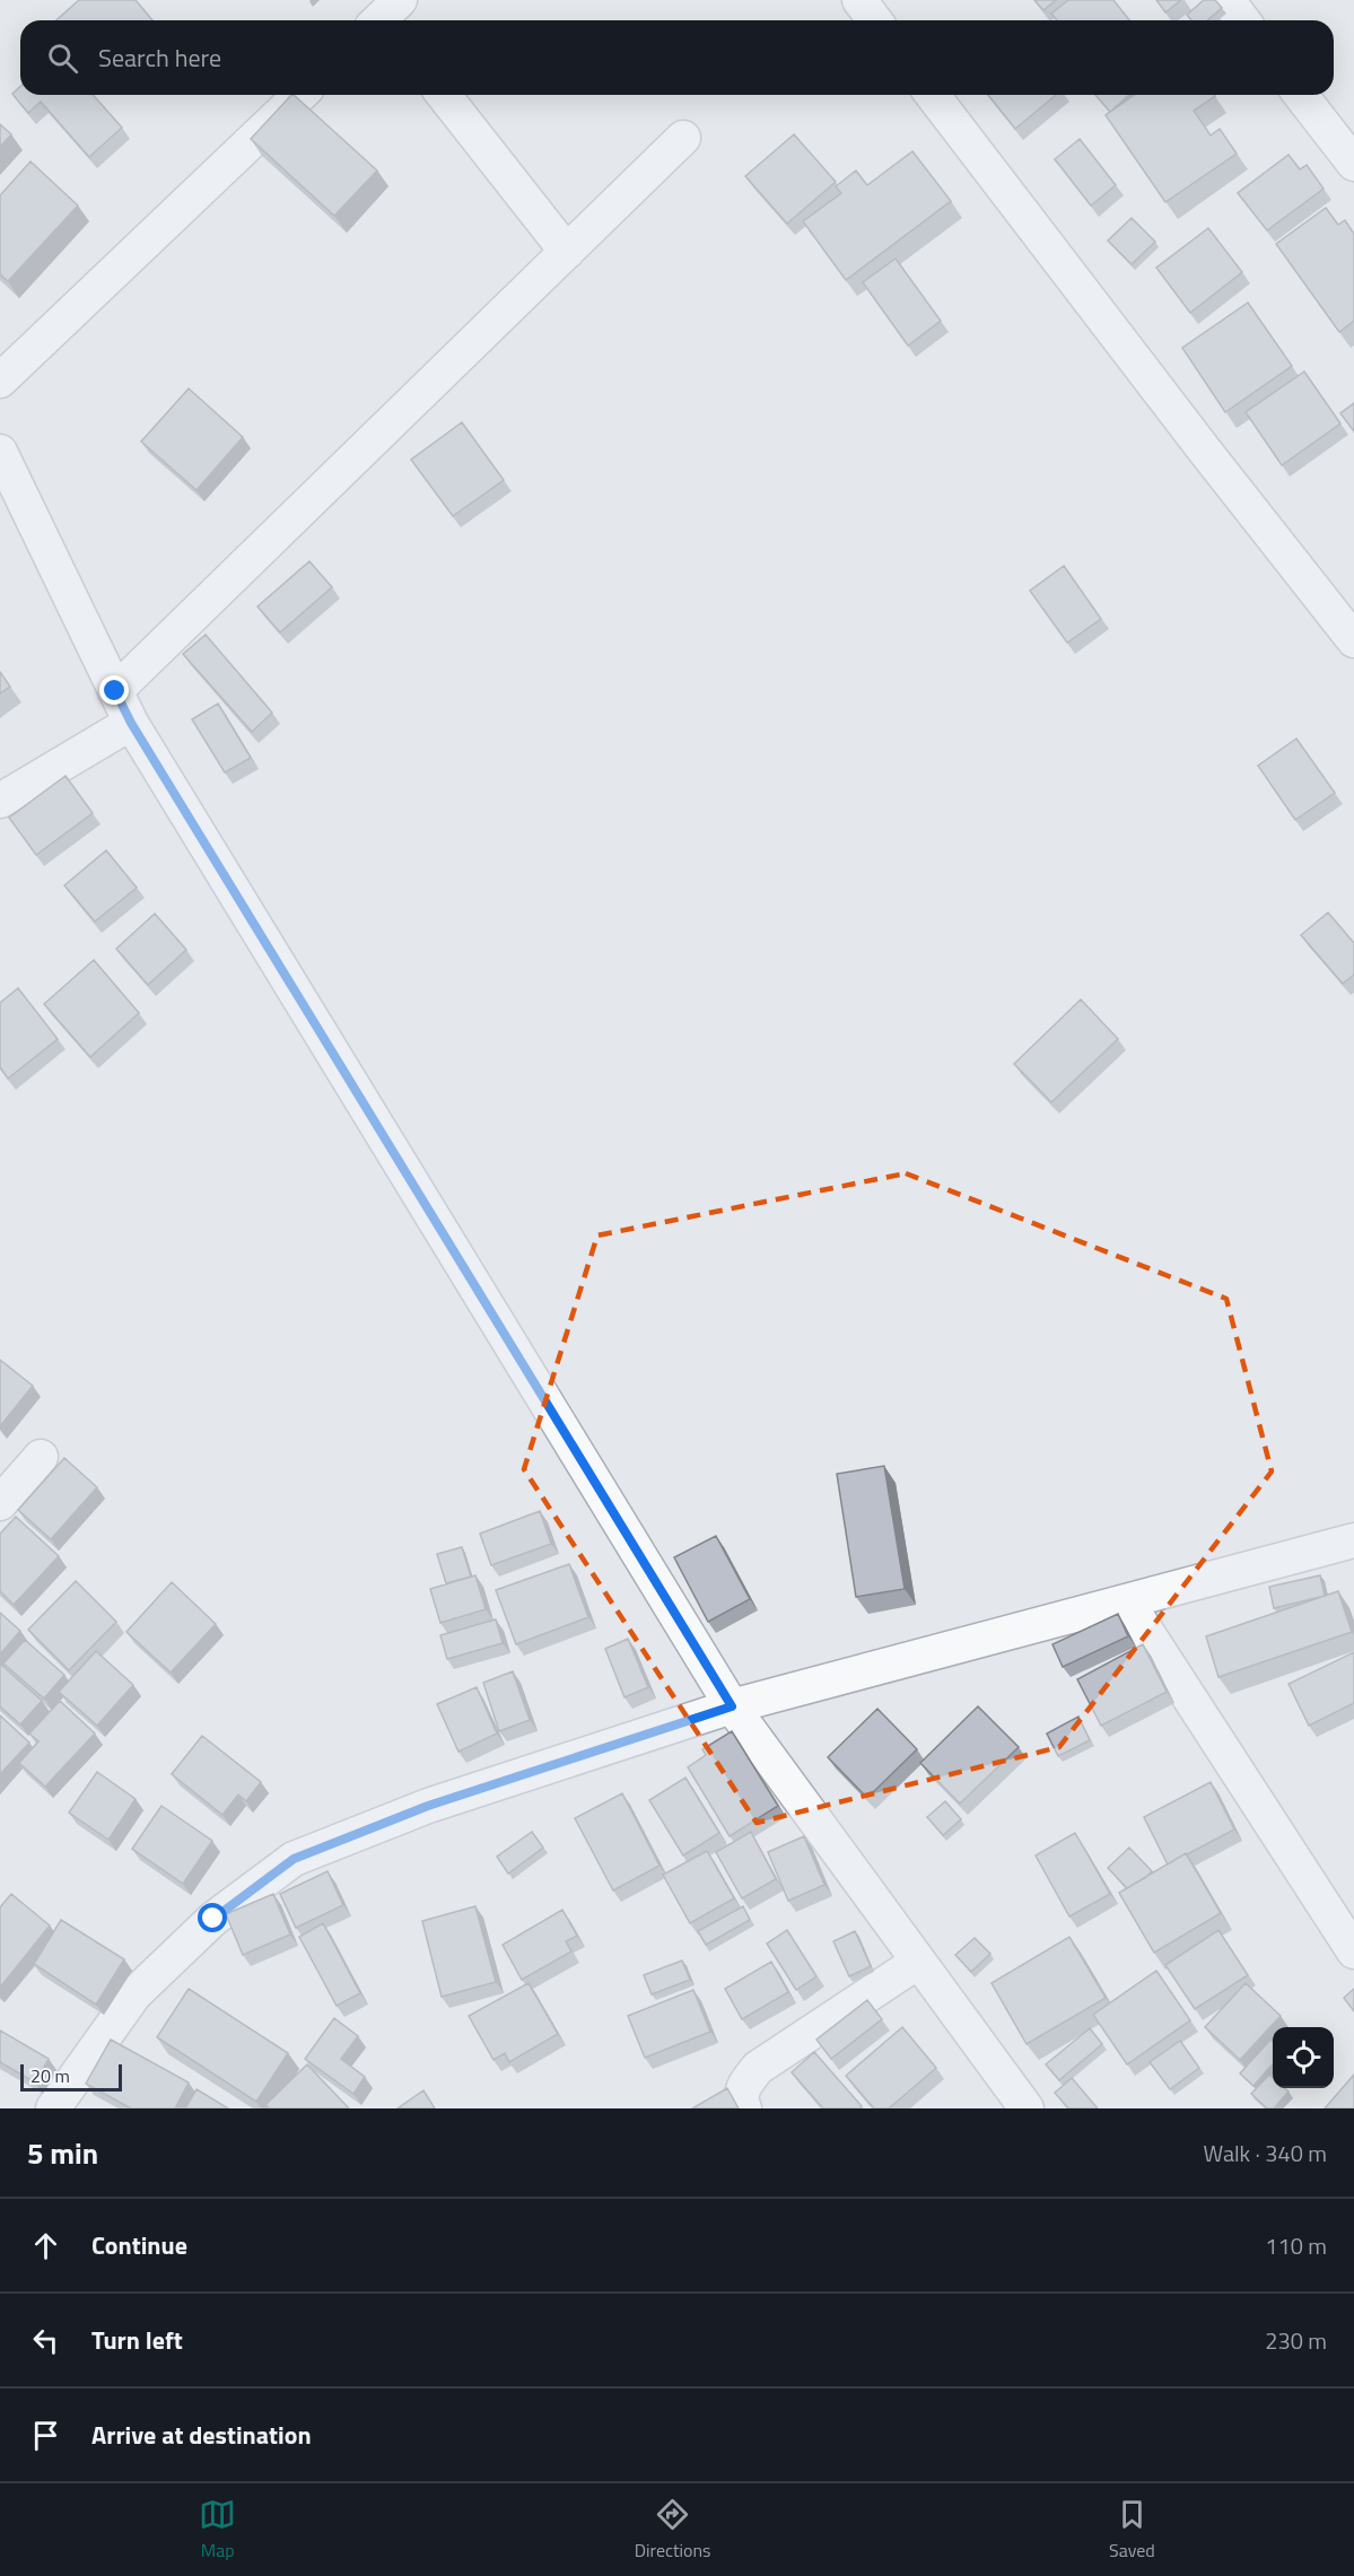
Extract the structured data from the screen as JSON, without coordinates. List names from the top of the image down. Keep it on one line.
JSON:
{"scale_bar":"20 m","page":{"search":"Search here","scale":"20 m","heading":["5 min","Walk · 340 m"],"list":[["Continue","110 m"],["Turn left","230 m"],"Arrive at destination"],"nav":["Map","Directions","Saved"]}}
